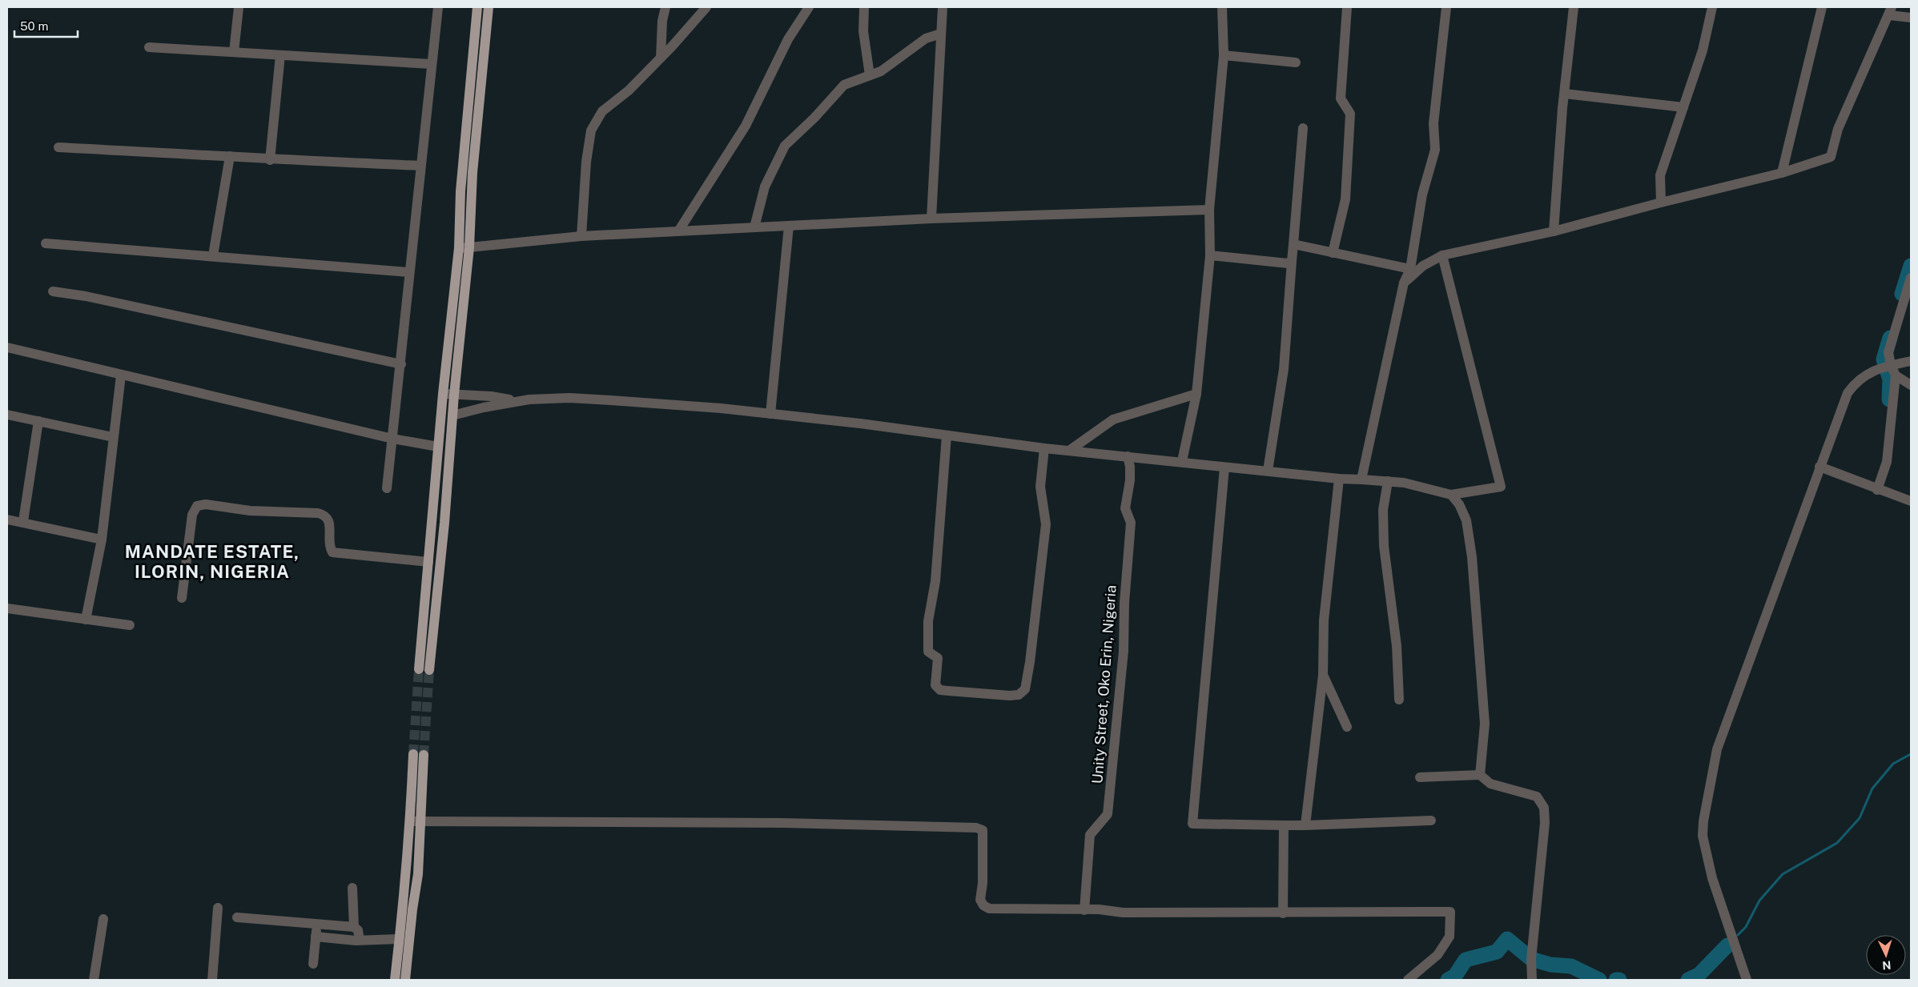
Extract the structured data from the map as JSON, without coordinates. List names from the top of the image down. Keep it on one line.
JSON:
{"streets":{"street":["Unity Street, Oko Erin, Nigeria"]},"districts":["MANDATE ESTATE, ILORIN, NIGERIA"],"scale_bar":"50 m","north":"bottom"}
